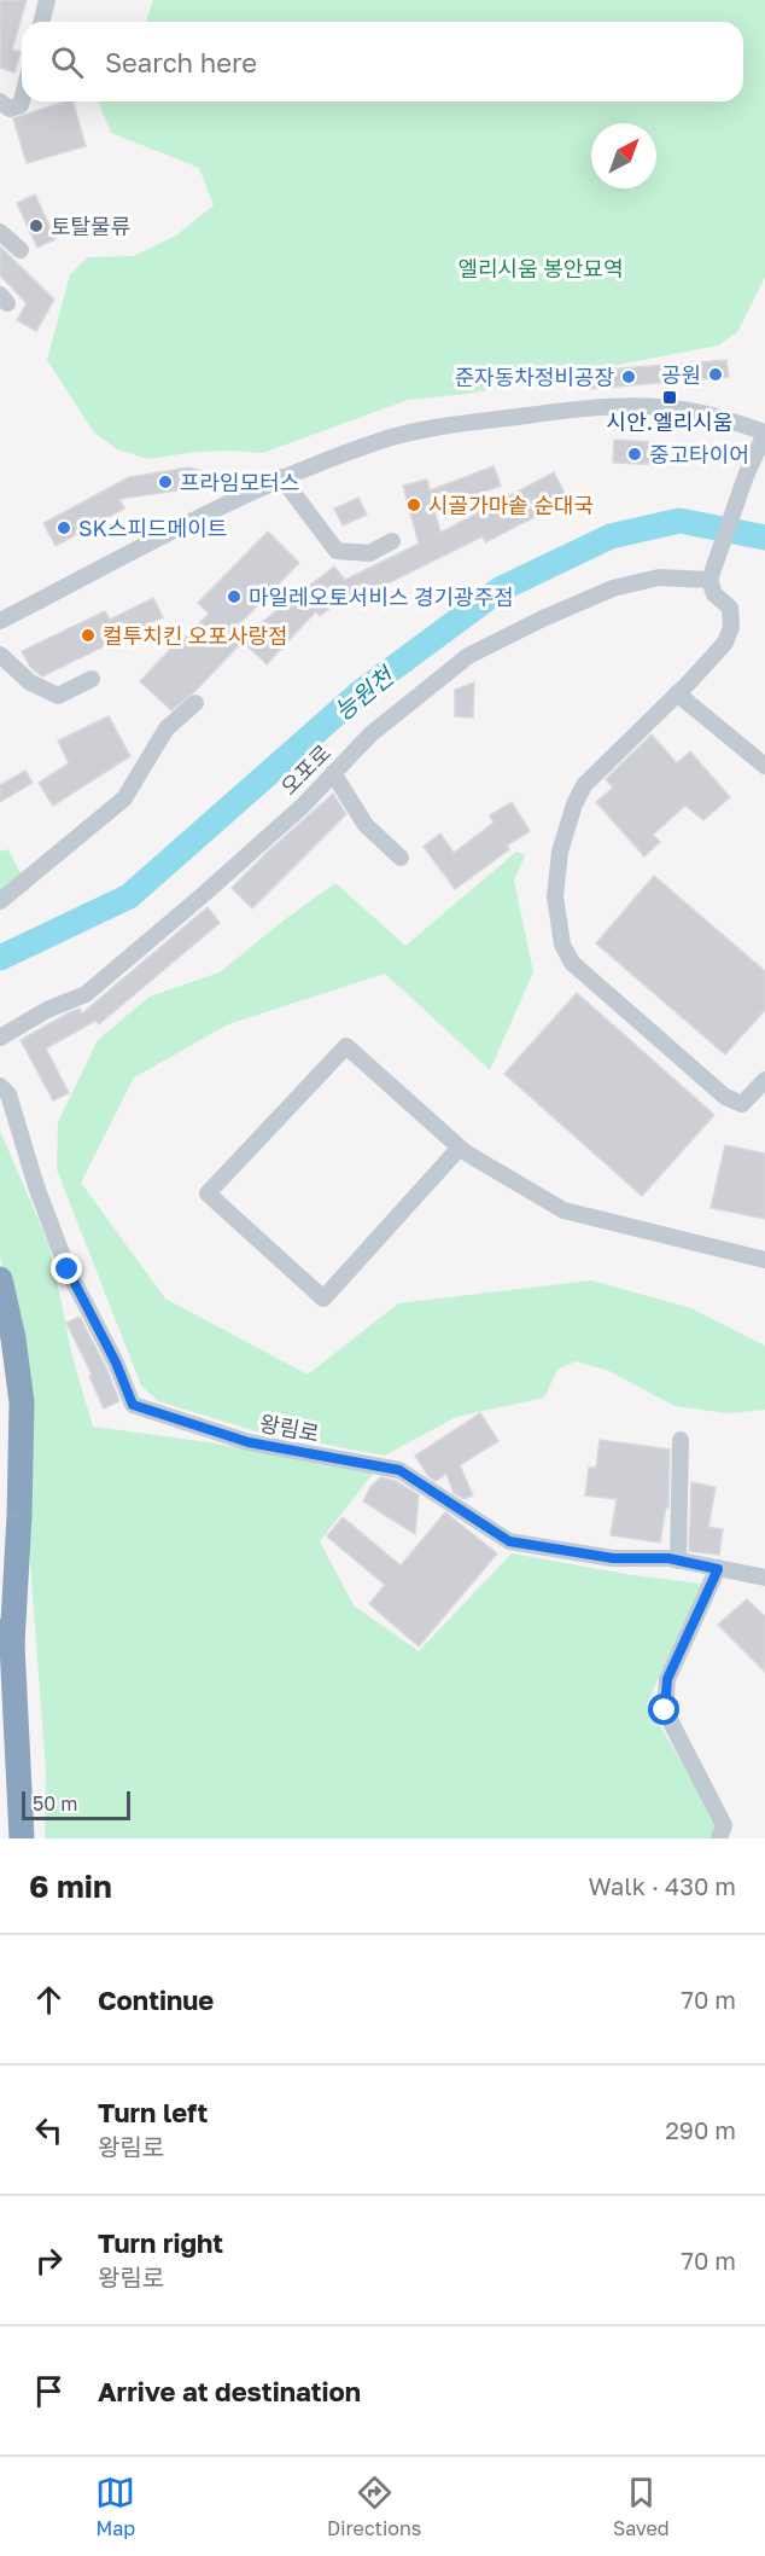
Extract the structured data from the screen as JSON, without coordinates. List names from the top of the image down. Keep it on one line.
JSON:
{"streets":{"street":["오포로","왕림로"]},"water":["능원천"],"parks":["엘리시움 봉안묘역"],"places":{"other":["토탈물류","공원","준자동차정비공장","중고타이어","프라임모터스","시골가마솥 순대국","SK스피드메이트","마일레오토서비스 경기광주점","컬투치킨 오포사랑점"],"transit":["시안.엘리시움"]},"scale_bar":"50 m","north":"top right","page":{"search":"Search here","scale":"50 m","heading":["6 min","Walk · 430 m"],"list":[["Continue","70 m"],["Turn left","왕림로","290 m"],["Turn right","왕림로","70 m"],"Arrive at destination"],"nav":["Map","Directions","Saved"]}}
